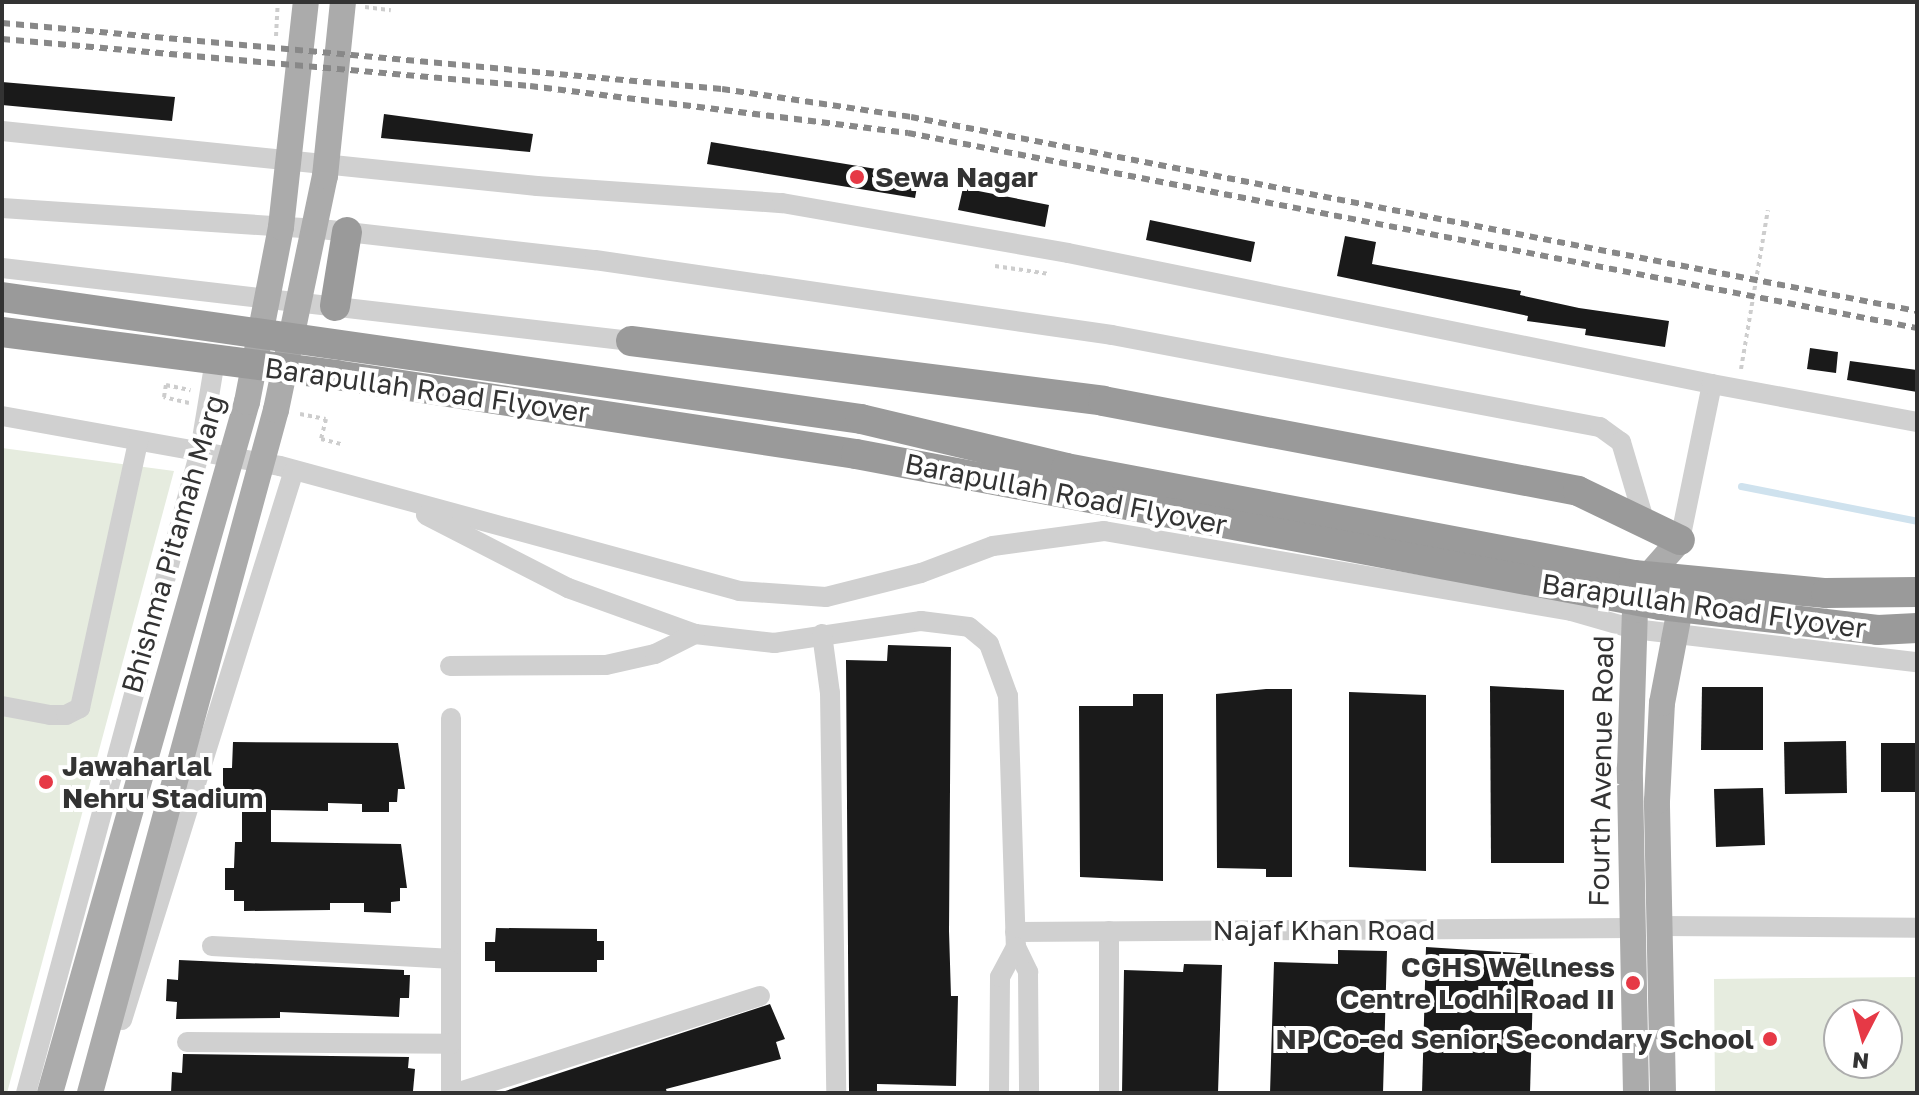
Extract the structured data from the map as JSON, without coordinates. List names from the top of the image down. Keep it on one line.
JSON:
{"streets":{"highway":["Barapullah Road Flyover"],"main road":["Bhishma Pitamah Marg","Fourth Avenue Road"],"street":["Najaf Khan Road"]},"crossings":[["Fourth Avenue Road","Najaf Khan Road"]],"places":["Sewa Nagar","Jawaharlal Nehru Stadium","CGHS Wellness Centre Lodhi Road II","NP Co-ed Senior Secondary School"],"north":"bottom"}
